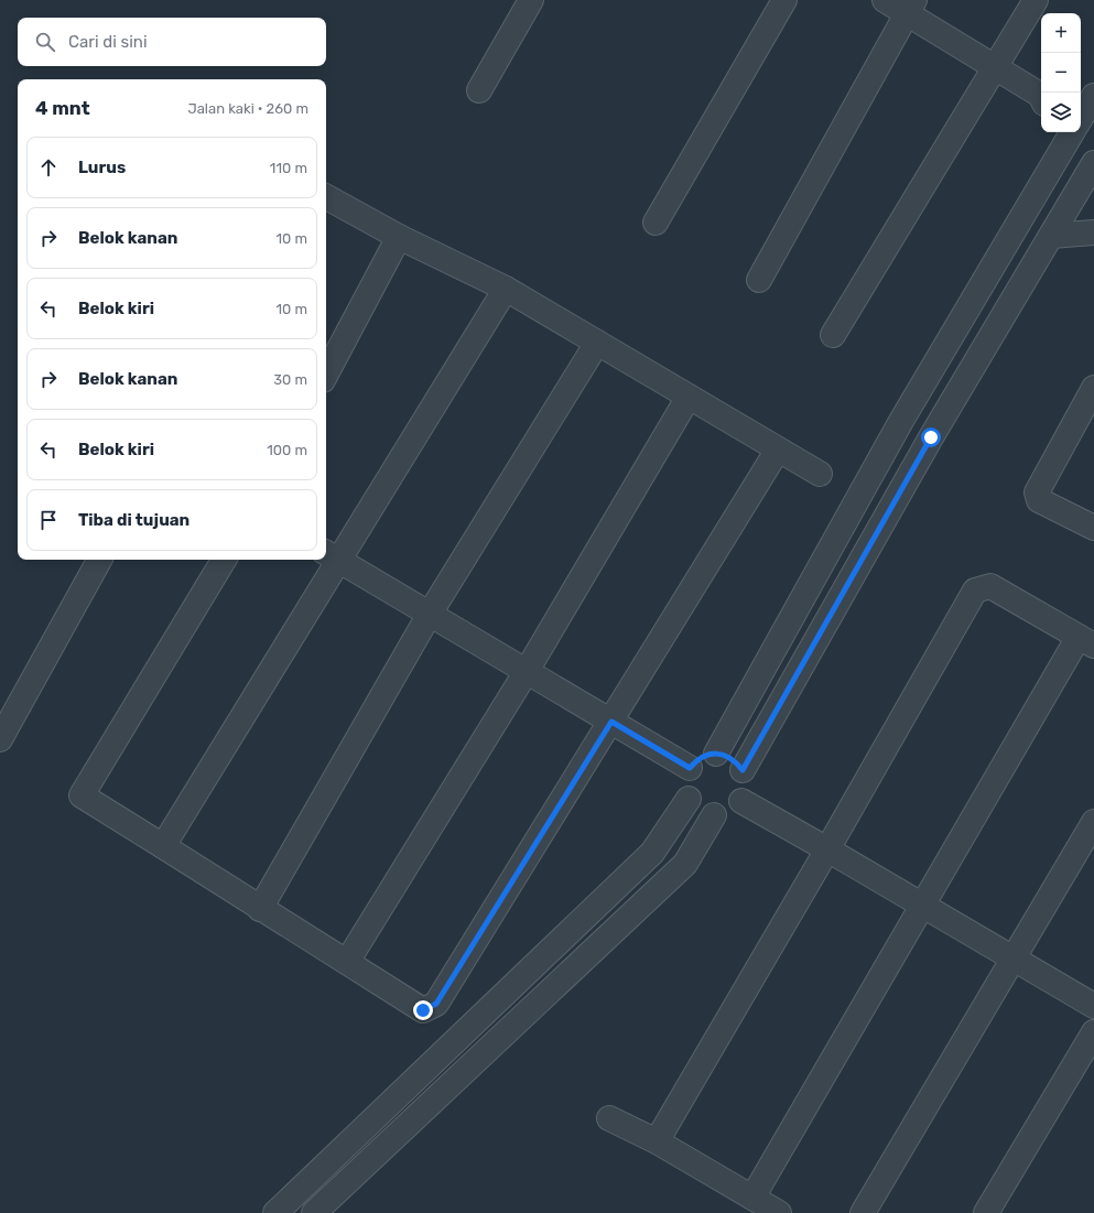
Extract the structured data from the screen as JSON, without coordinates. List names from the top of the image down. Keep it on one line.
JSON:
{"page":{"map_buttons":["+","−"],"search":"Cari di sini","heading":["4 mnt","Jalan kaki · 260 m"],"list":[["Lurus","110 m"],["Belok kanan","10 m"],["Belok kiri","10 m"],["Belok kanan","30 m"],["Belok kiri","100 m"],"Tiba di tujuan"]}}
